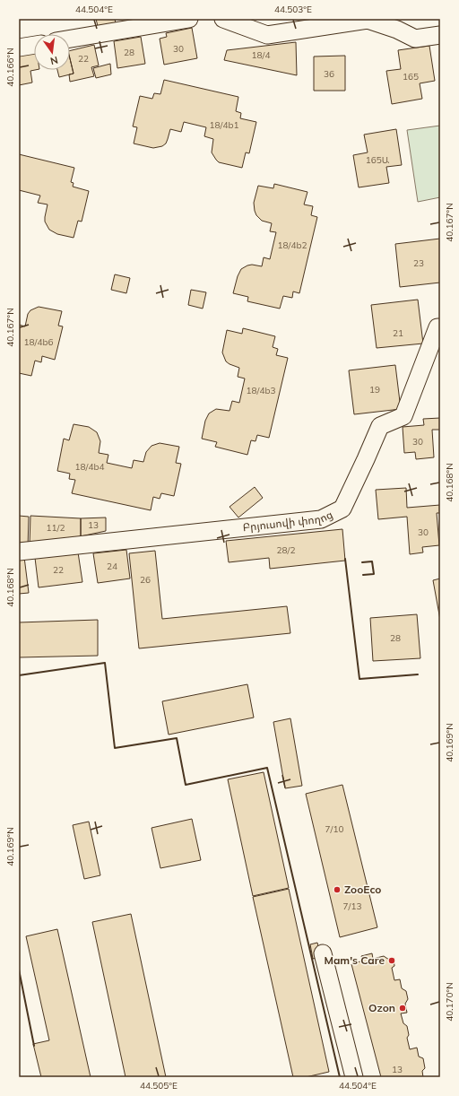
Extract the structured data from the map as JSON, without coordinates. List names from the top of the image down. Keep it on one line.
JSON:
{"streets":{"street":["Բրյուսովի փողոց"]},"places":["ZooEco","Mam's Care","Ozon"],"house_numbers":["30","28","18/4","22","36","165","18/4b1","165Ա","18/4b2","23","21","18/4b6","19","18/4b3","30","18/4b4","13","11/2","30","28/2","24","22","26","28","7/10","7/13","13"],"north":"bottom","coordinates":["44.504°E","44.503°E","40.166°N","40.167°N","40.168°N","40.169°N","40.170°N","44.505°E"]}
